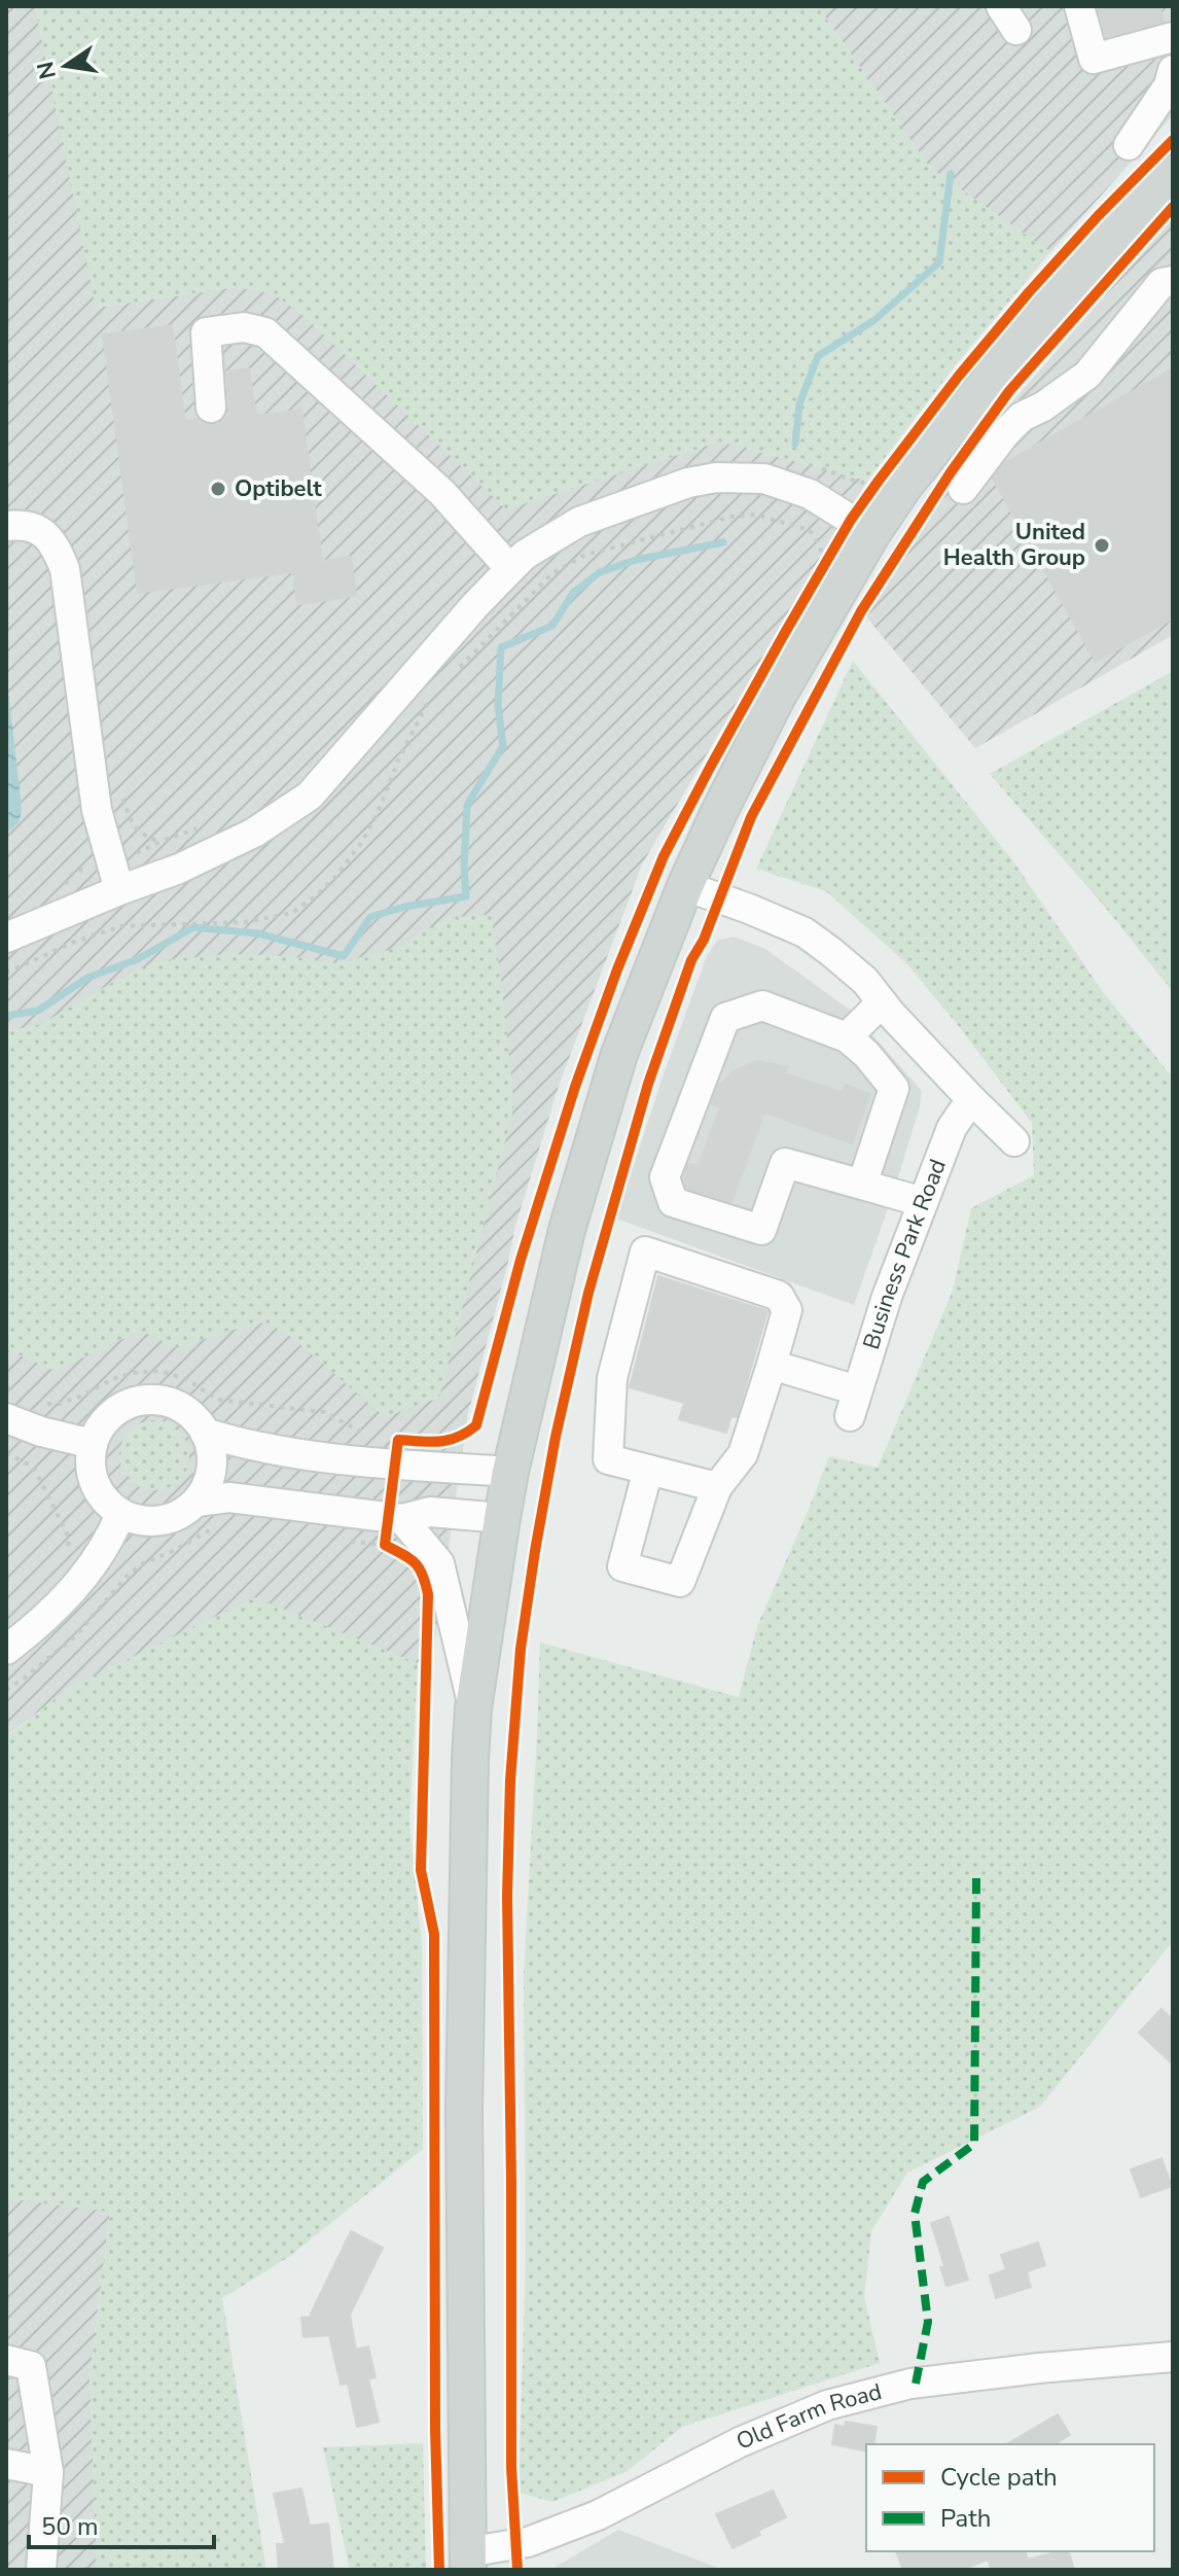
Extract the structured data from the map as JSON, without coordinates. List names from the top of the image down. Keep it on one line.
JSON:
{"streets":{"street":["Business Park Road","Old Farm Road"]},"places":["Optibelt","United Health Group"],"legend":["Cycle path","Path"],"scale_bar":"50 m","north":"left"}
